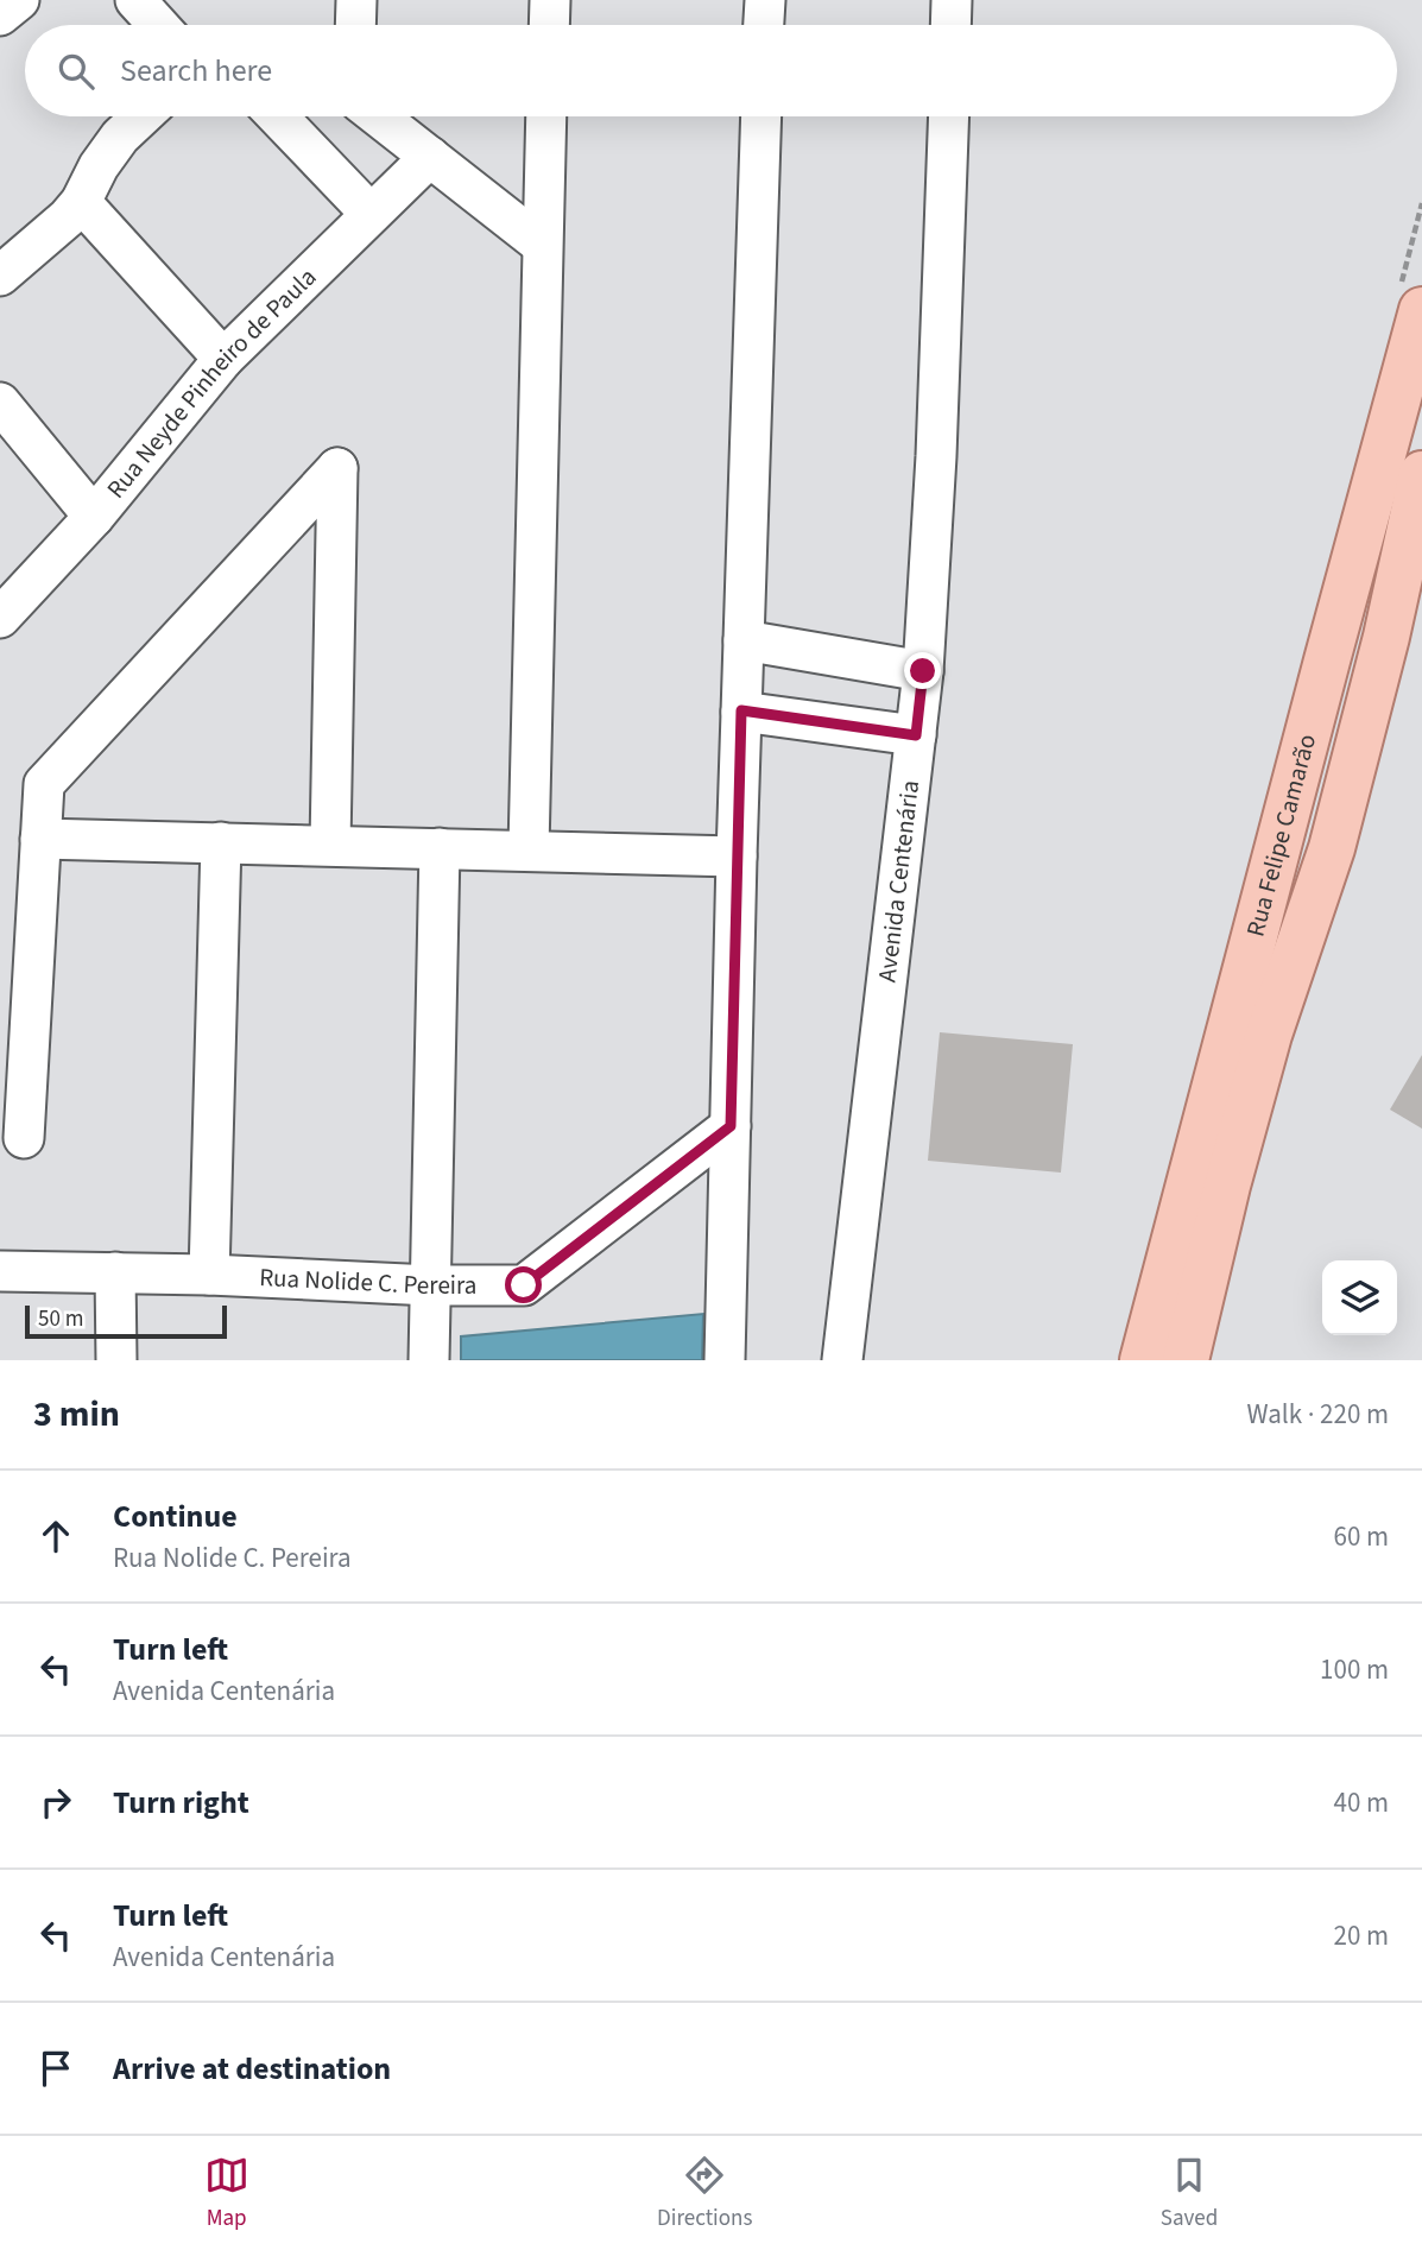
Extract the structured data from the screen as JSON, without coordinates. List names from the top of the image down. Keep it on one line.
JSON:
{"streets":{"main road":["Rua Felipe Camarão"],"street":["Rua Neyde Pinheiro de Paula","Avenida Centenária","Rua Nolide C. Pereira"]},"scale_bar":"50 m","page":{"search":"Search here","scale":"50 m","heading":["3 min","Walk · 220 m"],"list":[["Continue","Rua Nolide C. Pereira","60 m"],["Turn left","Avenida Centenária","100 m"],["Turn right","40 m"],["Turn left","Avenida Centenária","20 m"],"Arrive at destination"],"nav":["Map","Directions","Saved"]}}
